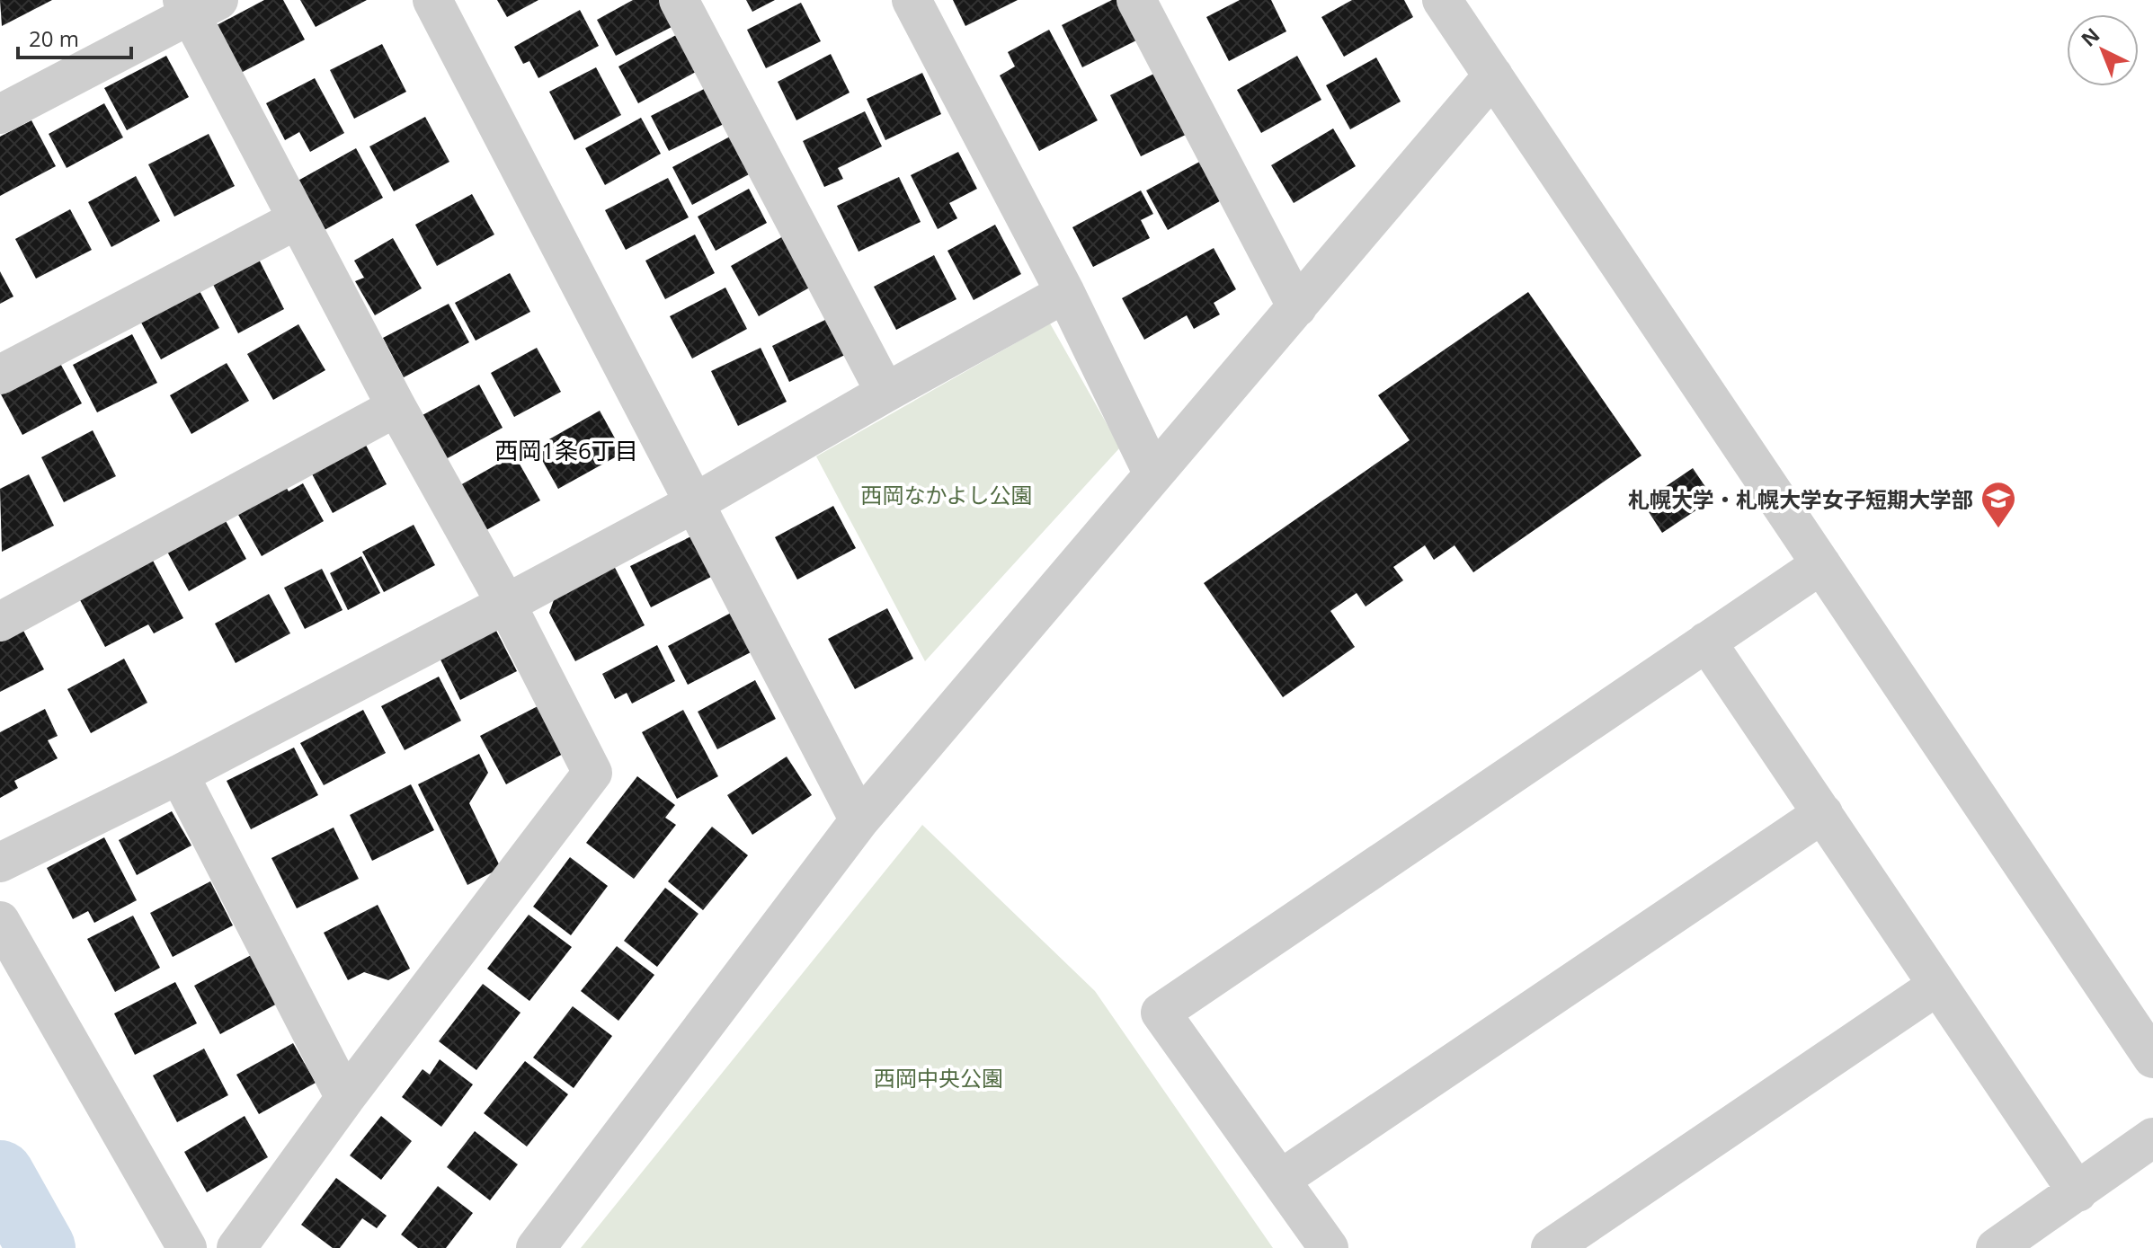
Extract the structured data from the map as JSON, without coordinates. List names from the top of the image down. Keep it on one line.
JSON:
{"districts":["西岡1条6丁目"],"parks":["西岡なかよし公園","西岡中央公園"],"places":{"school or university":["札幌大学・札幌大学女子短期大学部"]},"scale_bar":"20 m","north":"top left"}
